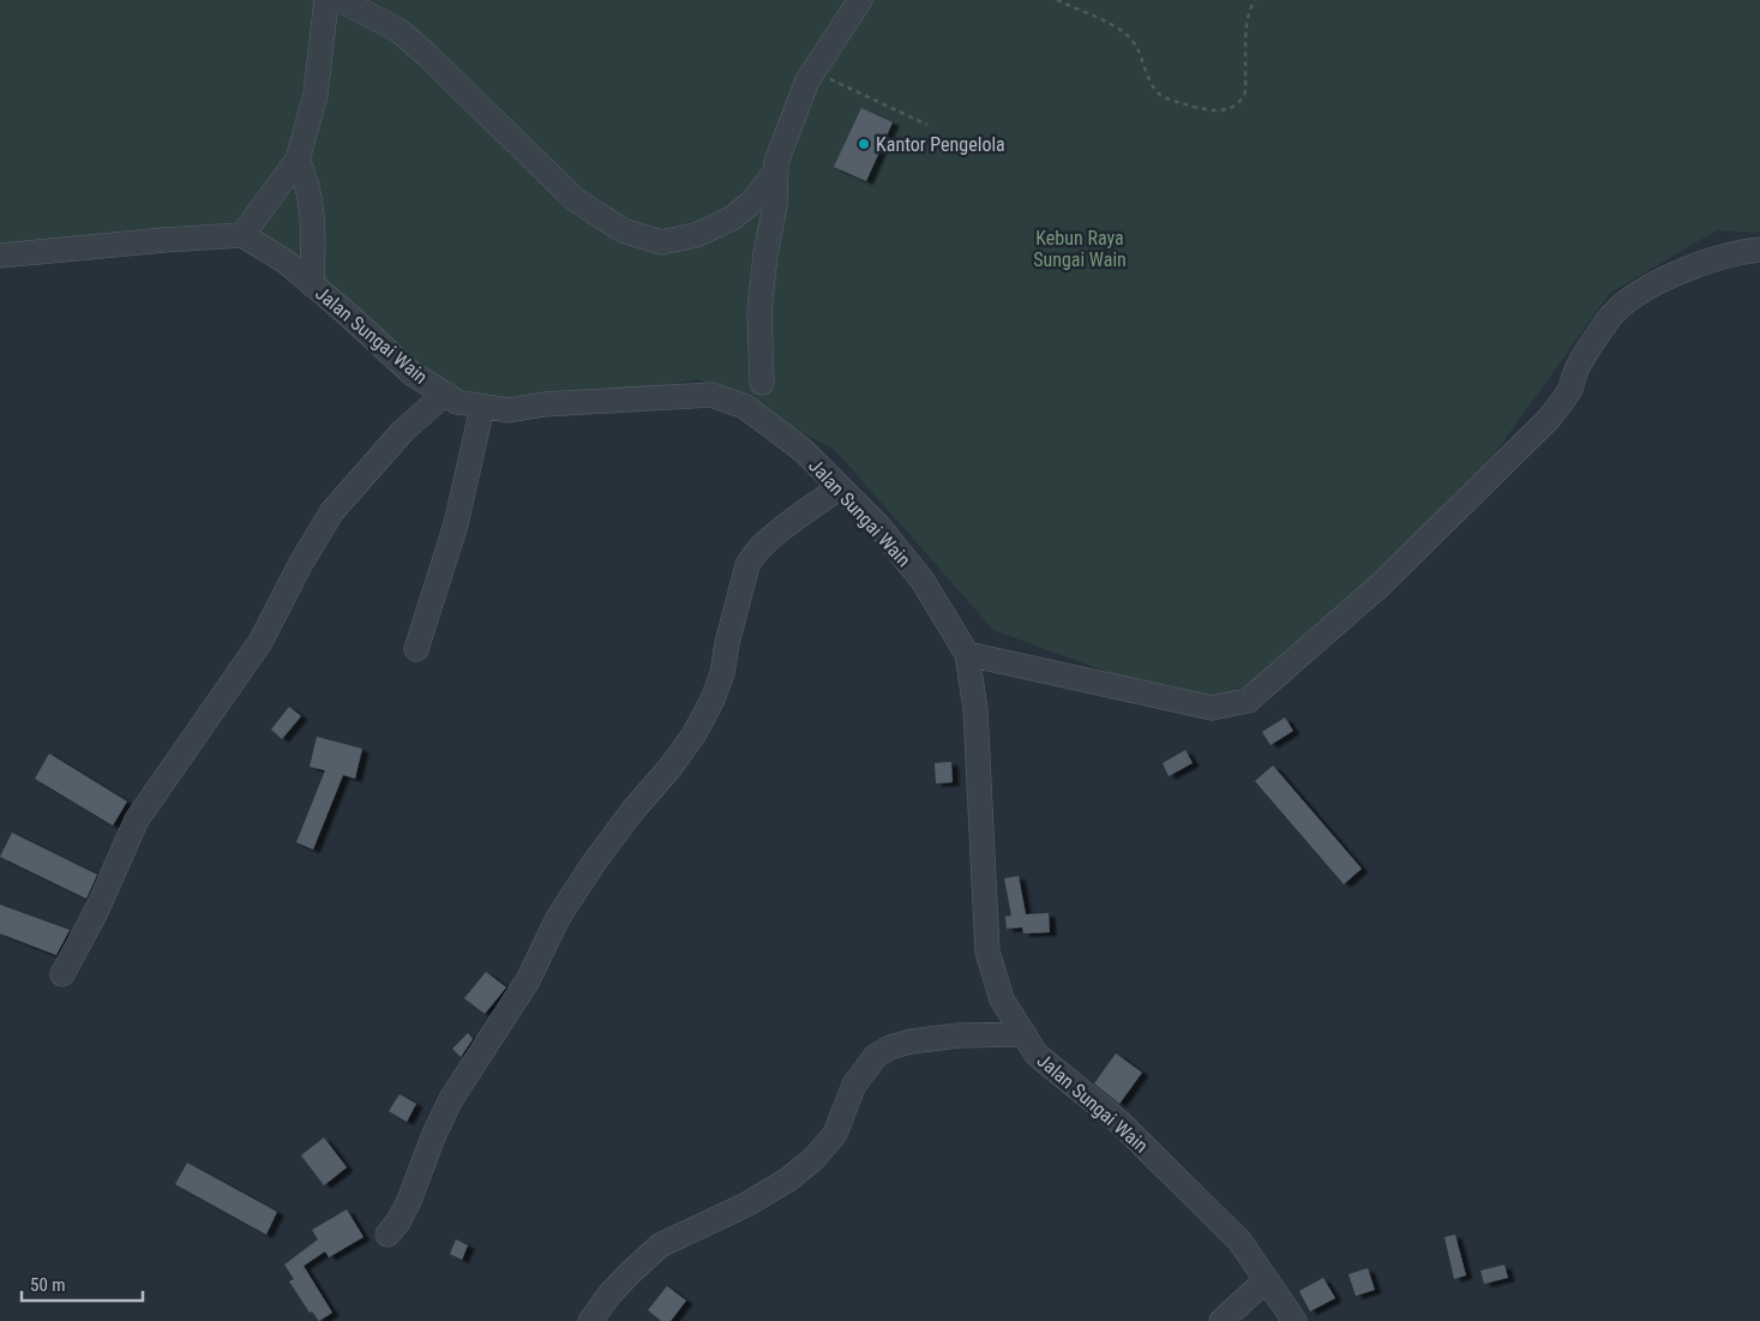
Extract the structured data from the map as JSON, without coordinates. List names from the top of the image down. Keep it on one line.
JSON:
{"streets":{"street":["Jalan Sungai Wain"]},"parks":["Kebun Raya Sungai Wain"],"places":["Kantor Pengelola"],"scale_bar":"50 m"}
